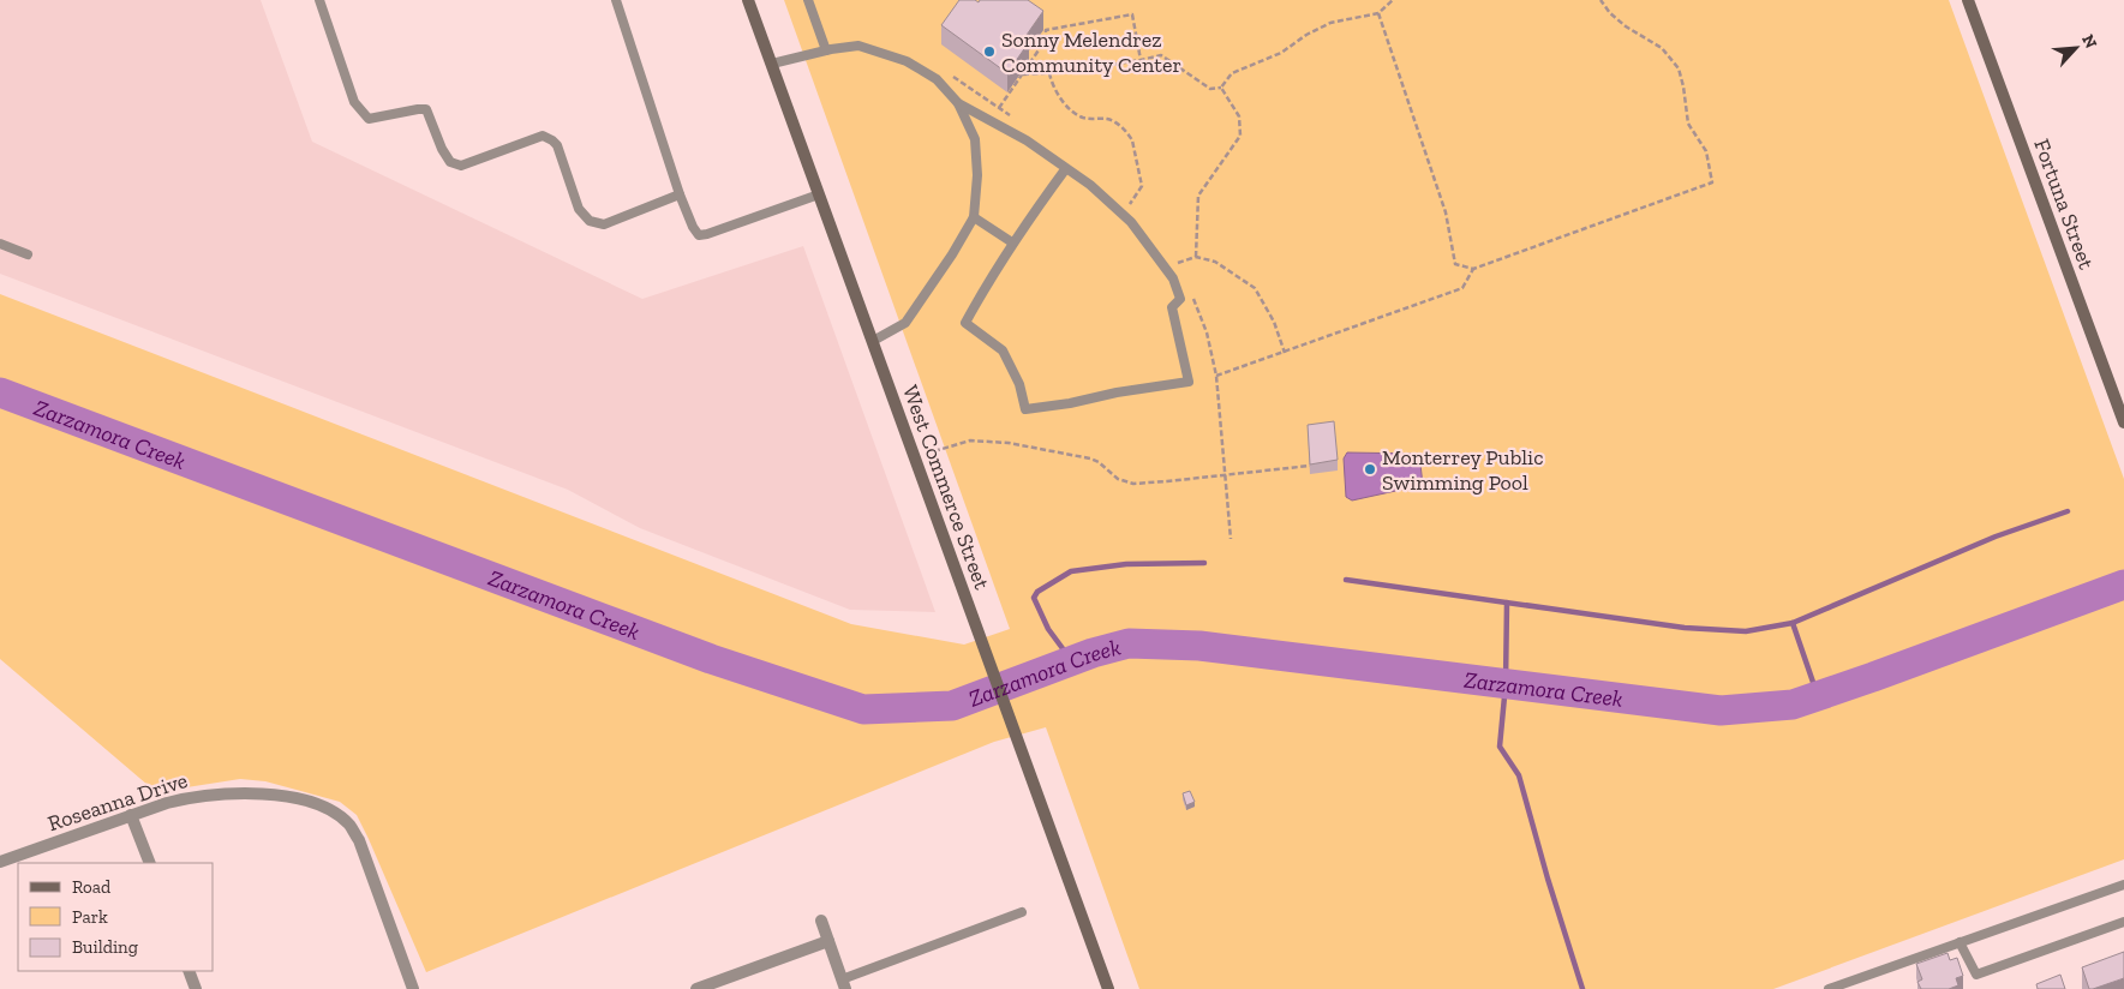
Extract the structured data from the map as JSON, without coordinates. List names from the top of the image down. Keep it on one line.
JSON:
{"streets":{"main road":["Fortuna Street","West Commerce Street"],"street":["Roseanna Drive"]},"water":["Zarzamora Creek"],"places":["Sonny Melendrez Community Center","Monterrey Public Swimming Pool"],"legend":["Road","Park","Building"],"north":"top right"}
